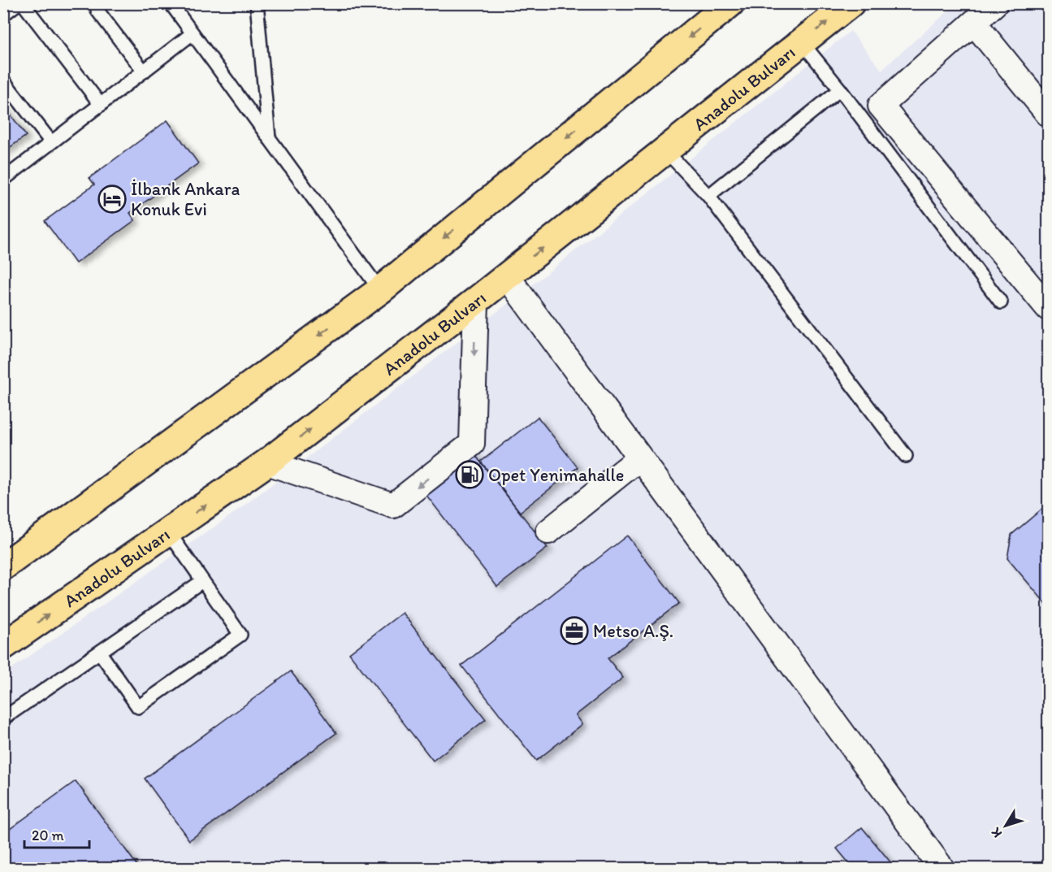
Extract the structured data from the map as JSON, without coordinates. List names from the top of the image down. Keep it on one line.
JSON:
{"streets":{"main road":["Anadolu Bulvarı"]},"places":{"hotel":["İlbank Ankara Konuk Evi"],"fuel station":["Opet Yenimahalle"],"office":["Metso A.Ş."]},"scale_bar":"20 m","north":"bottom left"}
